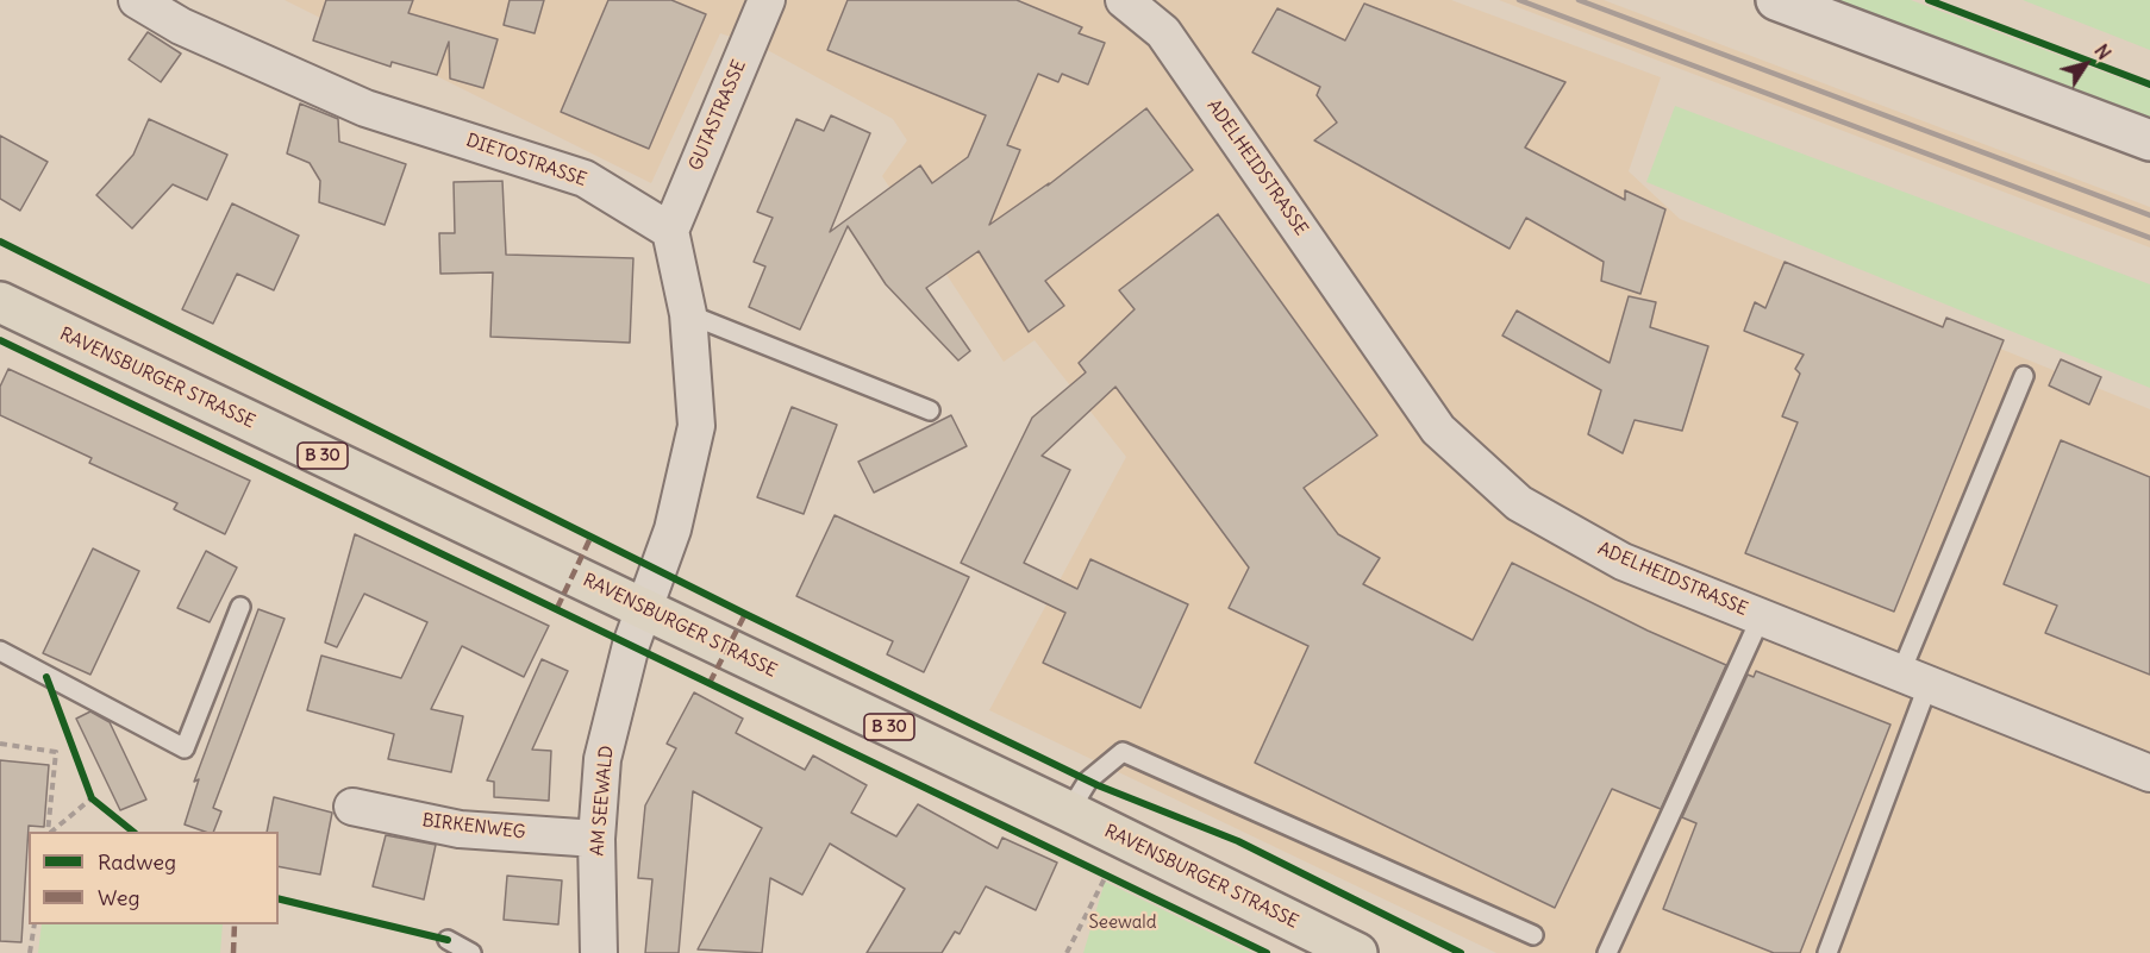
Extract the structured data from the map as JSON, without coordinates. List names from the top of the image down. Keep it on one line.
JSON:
{"streets":{"main road":["RAVENSBURGER STRASSE","B 30"],"street":["GUTASTRASSE","DIETOSTRASSE","ADELHEIDSTRASSE","AM SEEWALD","BIRKENWEG"]},"crossings":[["GUTASTRASSE","DIETOSTRASSE"],["RAVENSBURGER STRASSE","AM SEEWALD"],["AM SEEWALD","BIRKENWEG"]],"parks":["Seewald"],"legend":["Radweg","Weg"],"north":"top right"}
